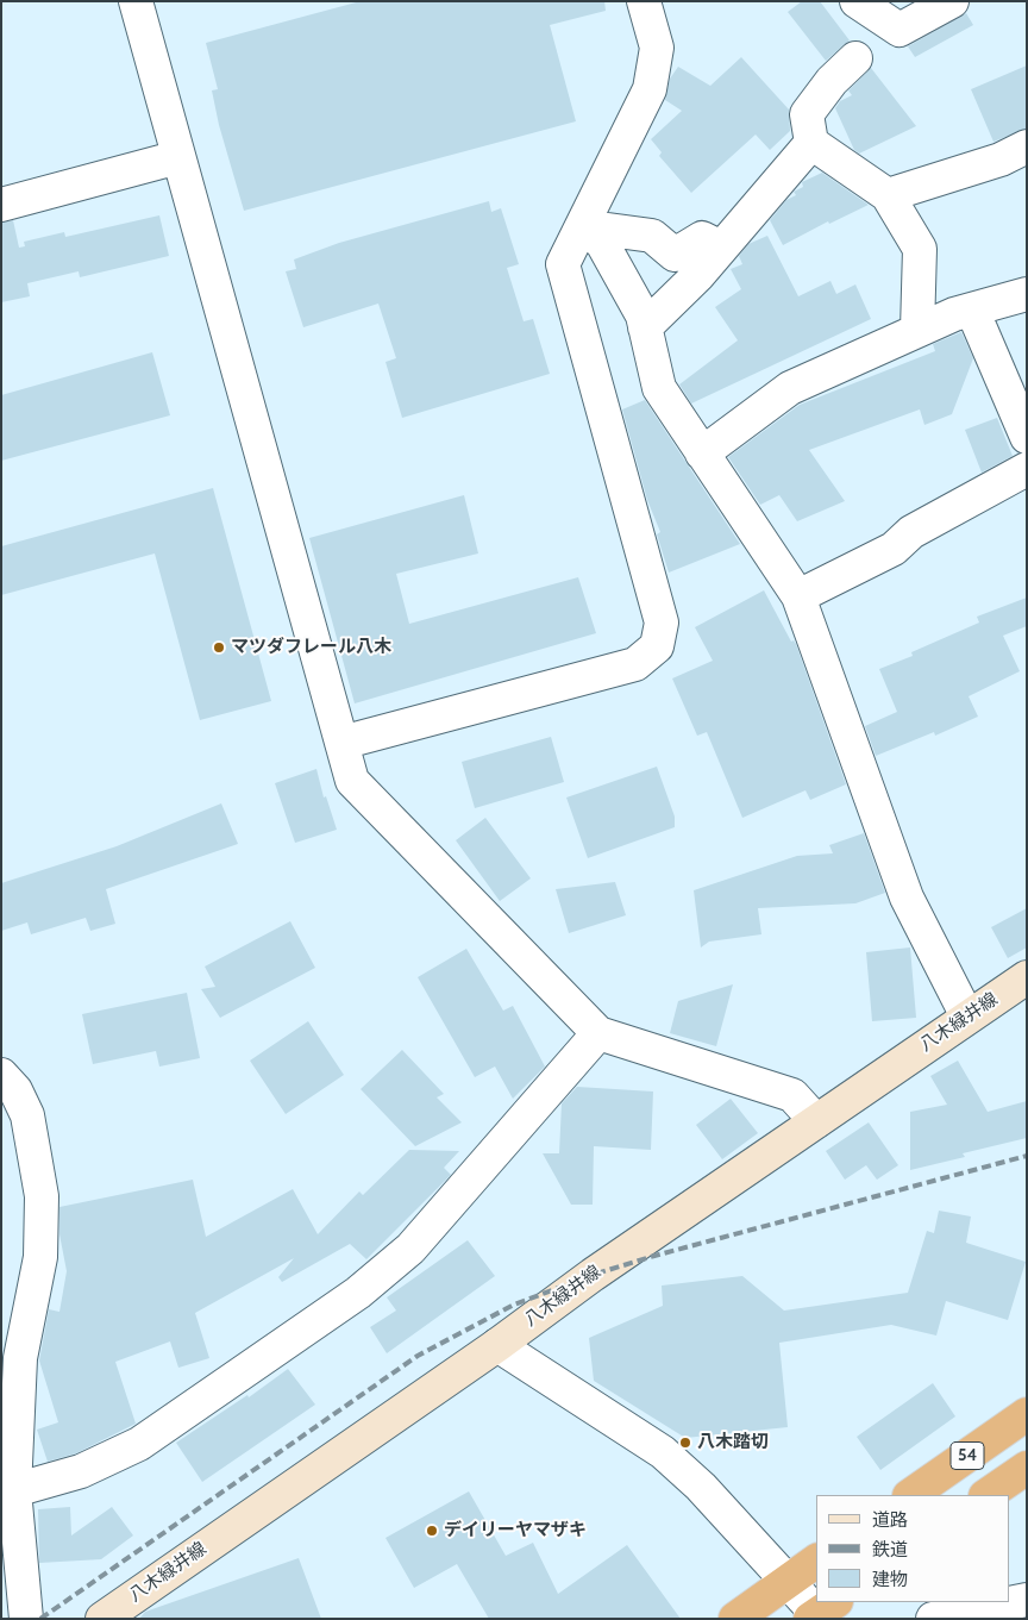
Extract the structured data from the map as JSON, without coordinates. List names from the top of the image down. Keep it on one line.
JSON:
{"streets":{"highway":["54"],"main road":["八木緑井線"]},"places":["マツダフレール八木","八木踏切","デイリーヤマザキ"],"legend":["道路","鉄道","建物"]}
